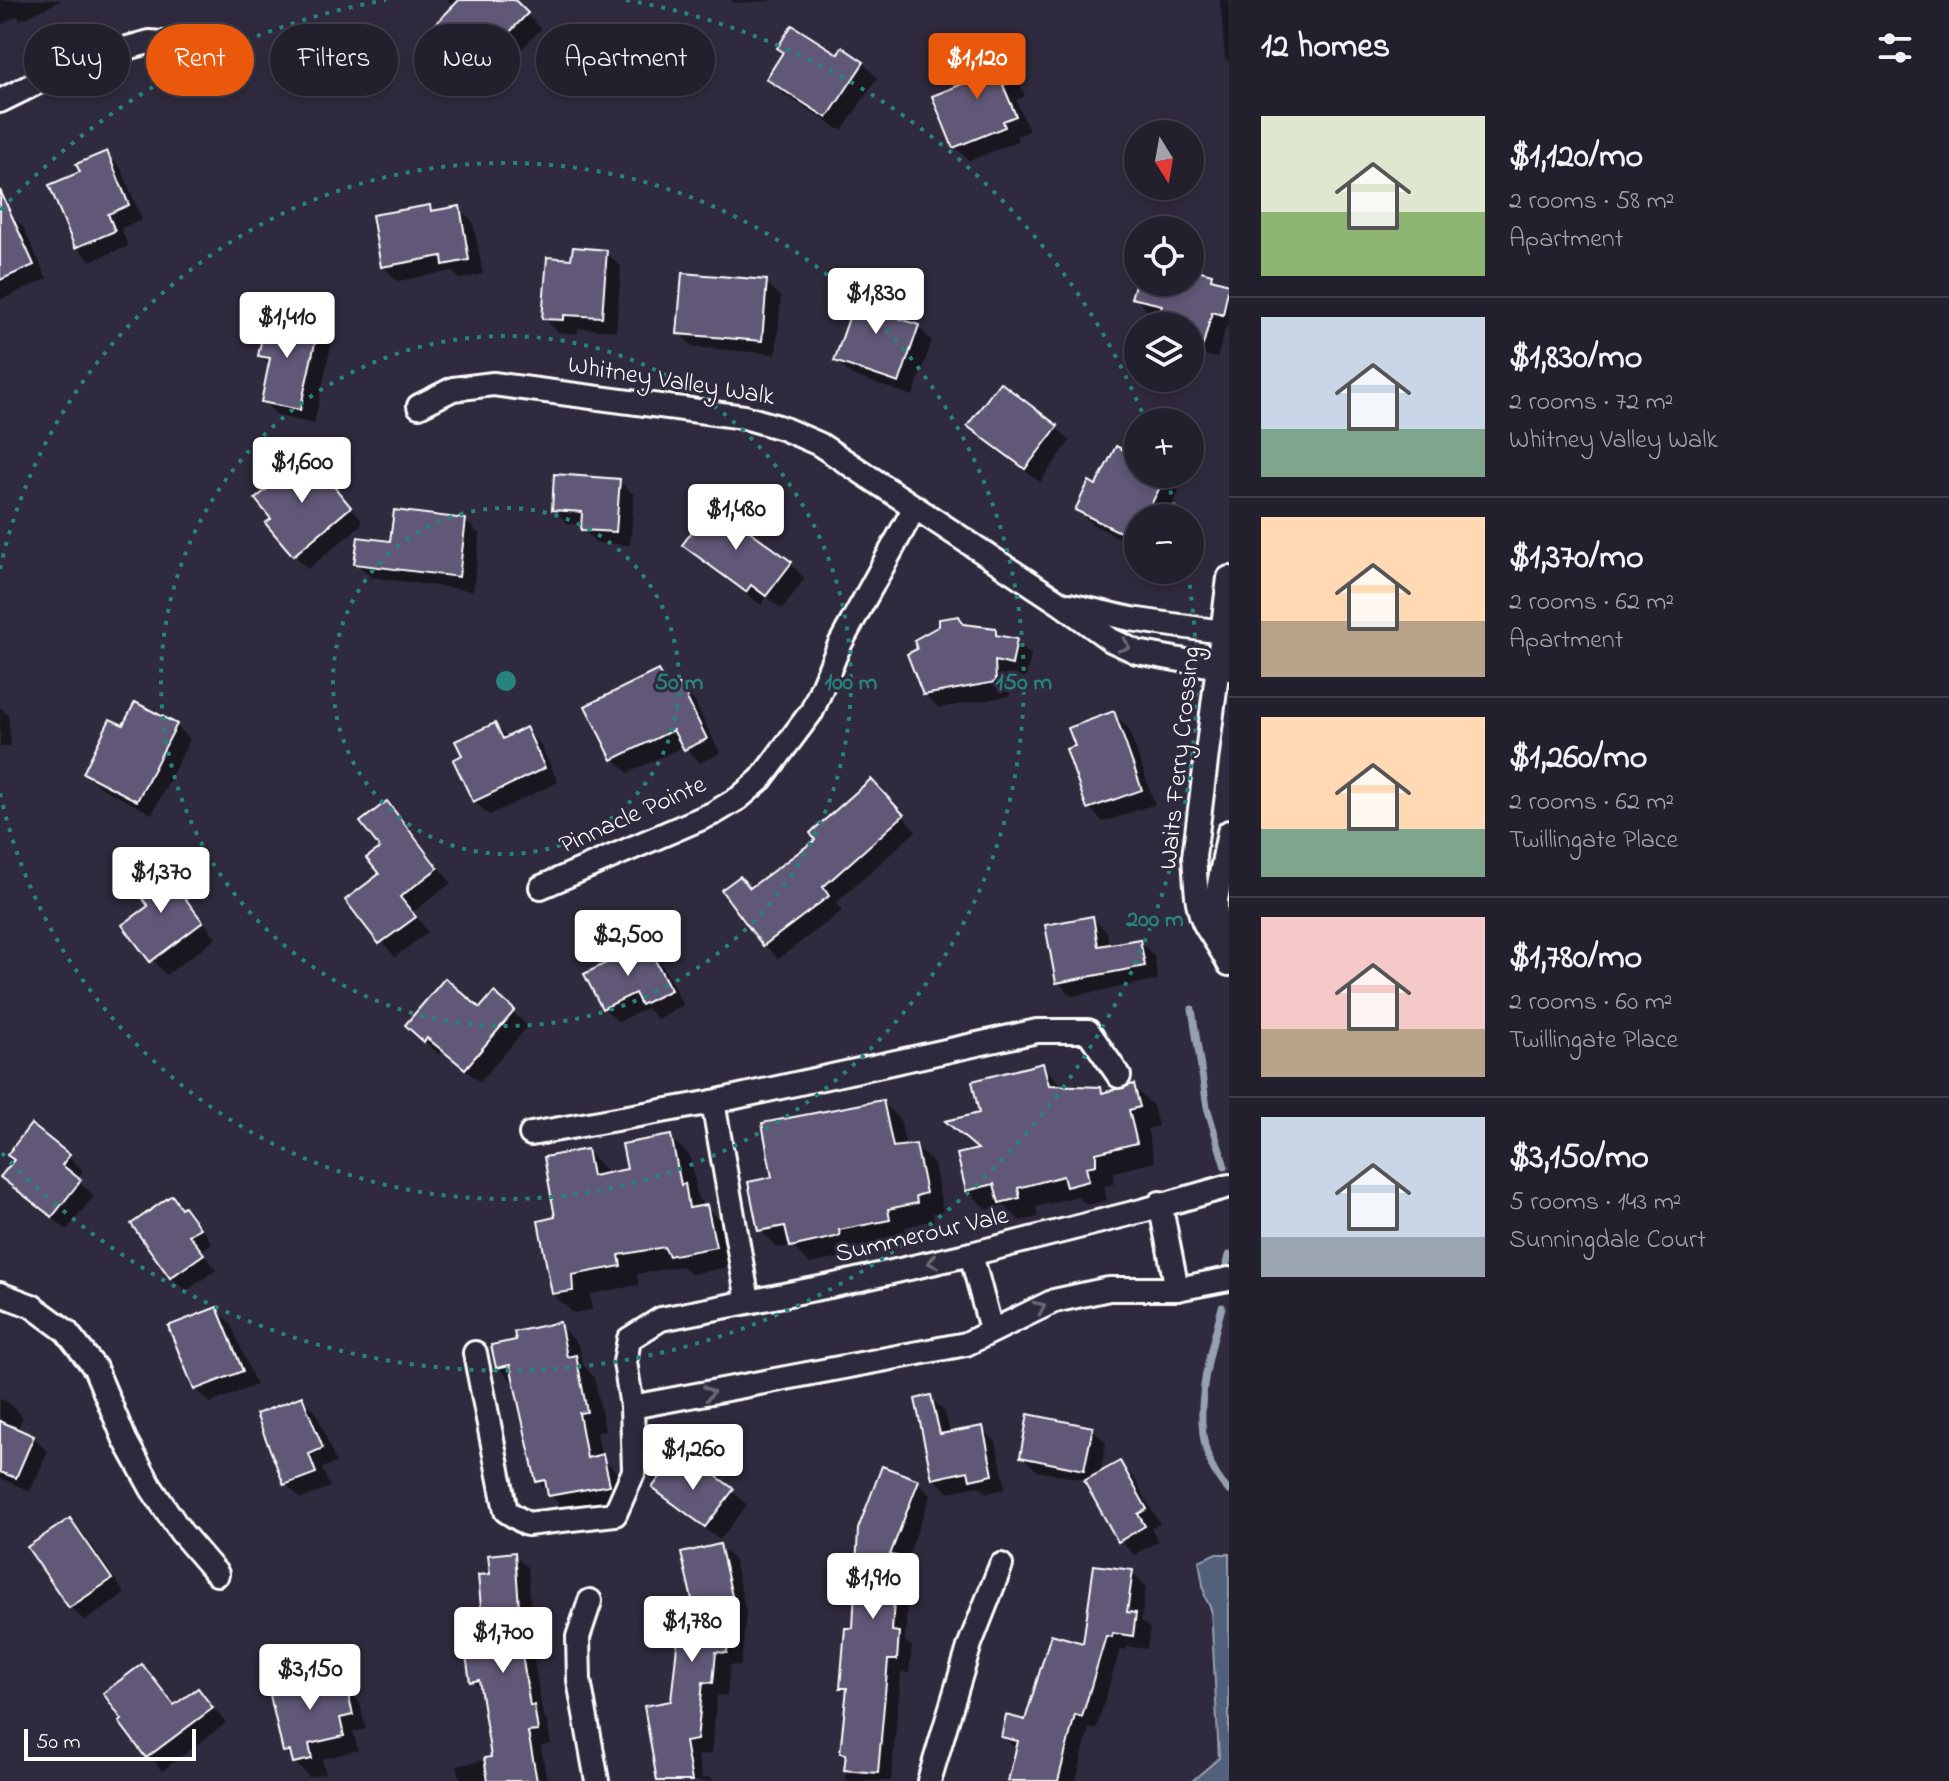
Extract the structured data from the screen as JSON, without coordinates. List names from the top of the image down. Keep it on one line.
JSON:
{"streets":{"street":["Whitney Valley Walk","Waits Ferry Crossing","Pinnacle Pointe","Summerour Vale"]},"crossings":[["Whitney Valley Walk","Waits Ferry Crossing"],["Whitney Valley Walk","Pinnacle Pointe"]],"scale_bar":"50 m","north":"bottom","page":{"heading":"12 homes","chip":["Buy","Rent","Filters","New","Apartment"],"price":["$1,120","$1,830","$1,410","$1,600","$1,480","$1,370","$2,500","$1,260","$1,910","$1,780","$1,700","$3,150"],"list":[{"name":"$1,120/mo","note":"2 rooms · 58 m² · Apartment"},{"name":"$1,830/mo","note":"2 rooms · 72 m² · Whitney Valley Walk"},{"name":"$1,370/mo","note":"2 rooms · 62 m² · Apartment"},{"name":"$1,260/mo","note":"2 rooms · 62 m² · Twillingate Place"},{"name":"$1,780/mo","note":"2 rooms · 60 m² · Twillingate Place"},{"name":"$3,150/mo","note":"5 rooms · 143 m² · Sunningdale Court"}],"map_buttons":["+","−"],"scale":"50 m"},"rings":["50 m","100 m","150 m","200 m"]}
